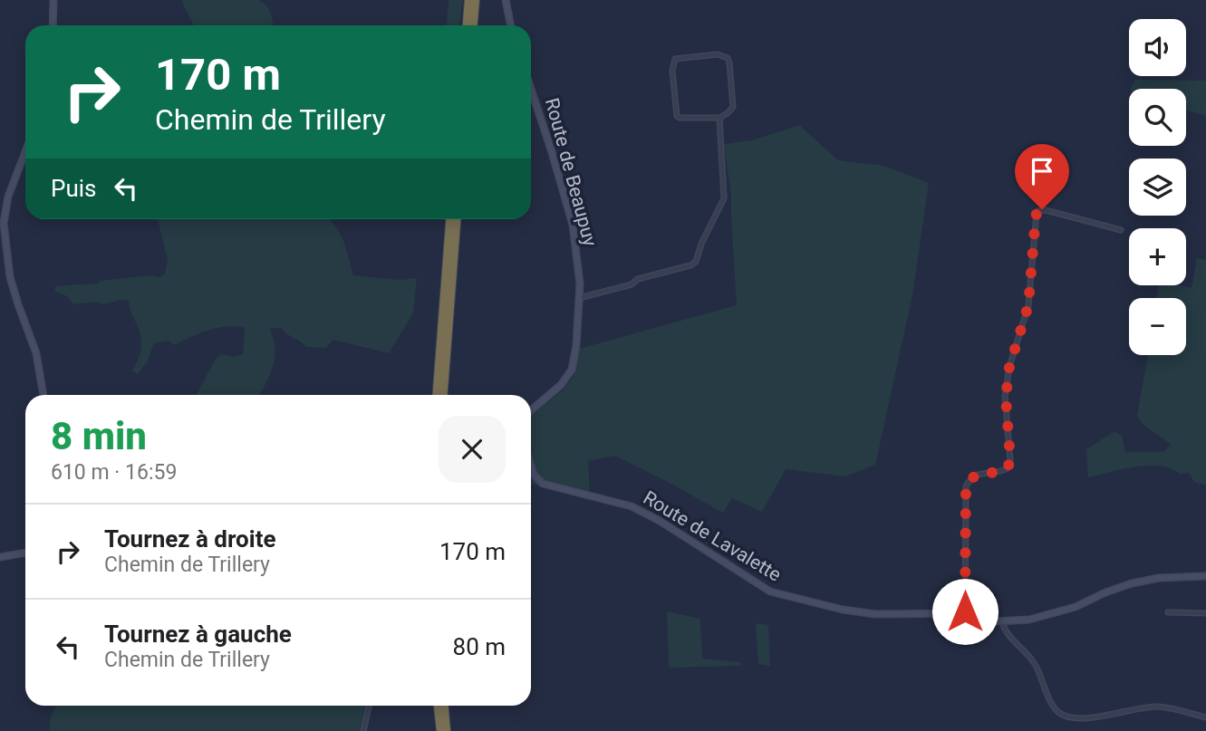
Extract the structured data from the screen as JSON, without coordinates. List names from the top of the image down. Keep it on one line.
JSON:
{"streets":{"street":["Route de Beaupuy","Route de Lavalette"]},"page":{"map_buttons":["+","−"],"turn":["170 m","Chemin de Trillery"],"then":"Puis","heading":["8 min","610 m · 16:59"],"list":[{"name":"Tournez à droite","note":"Chemin de Trillery","value":"170 m"},{"name":"Tournez à gauche","note":"Chemin de Trillery","value":"80 m"}]}}
